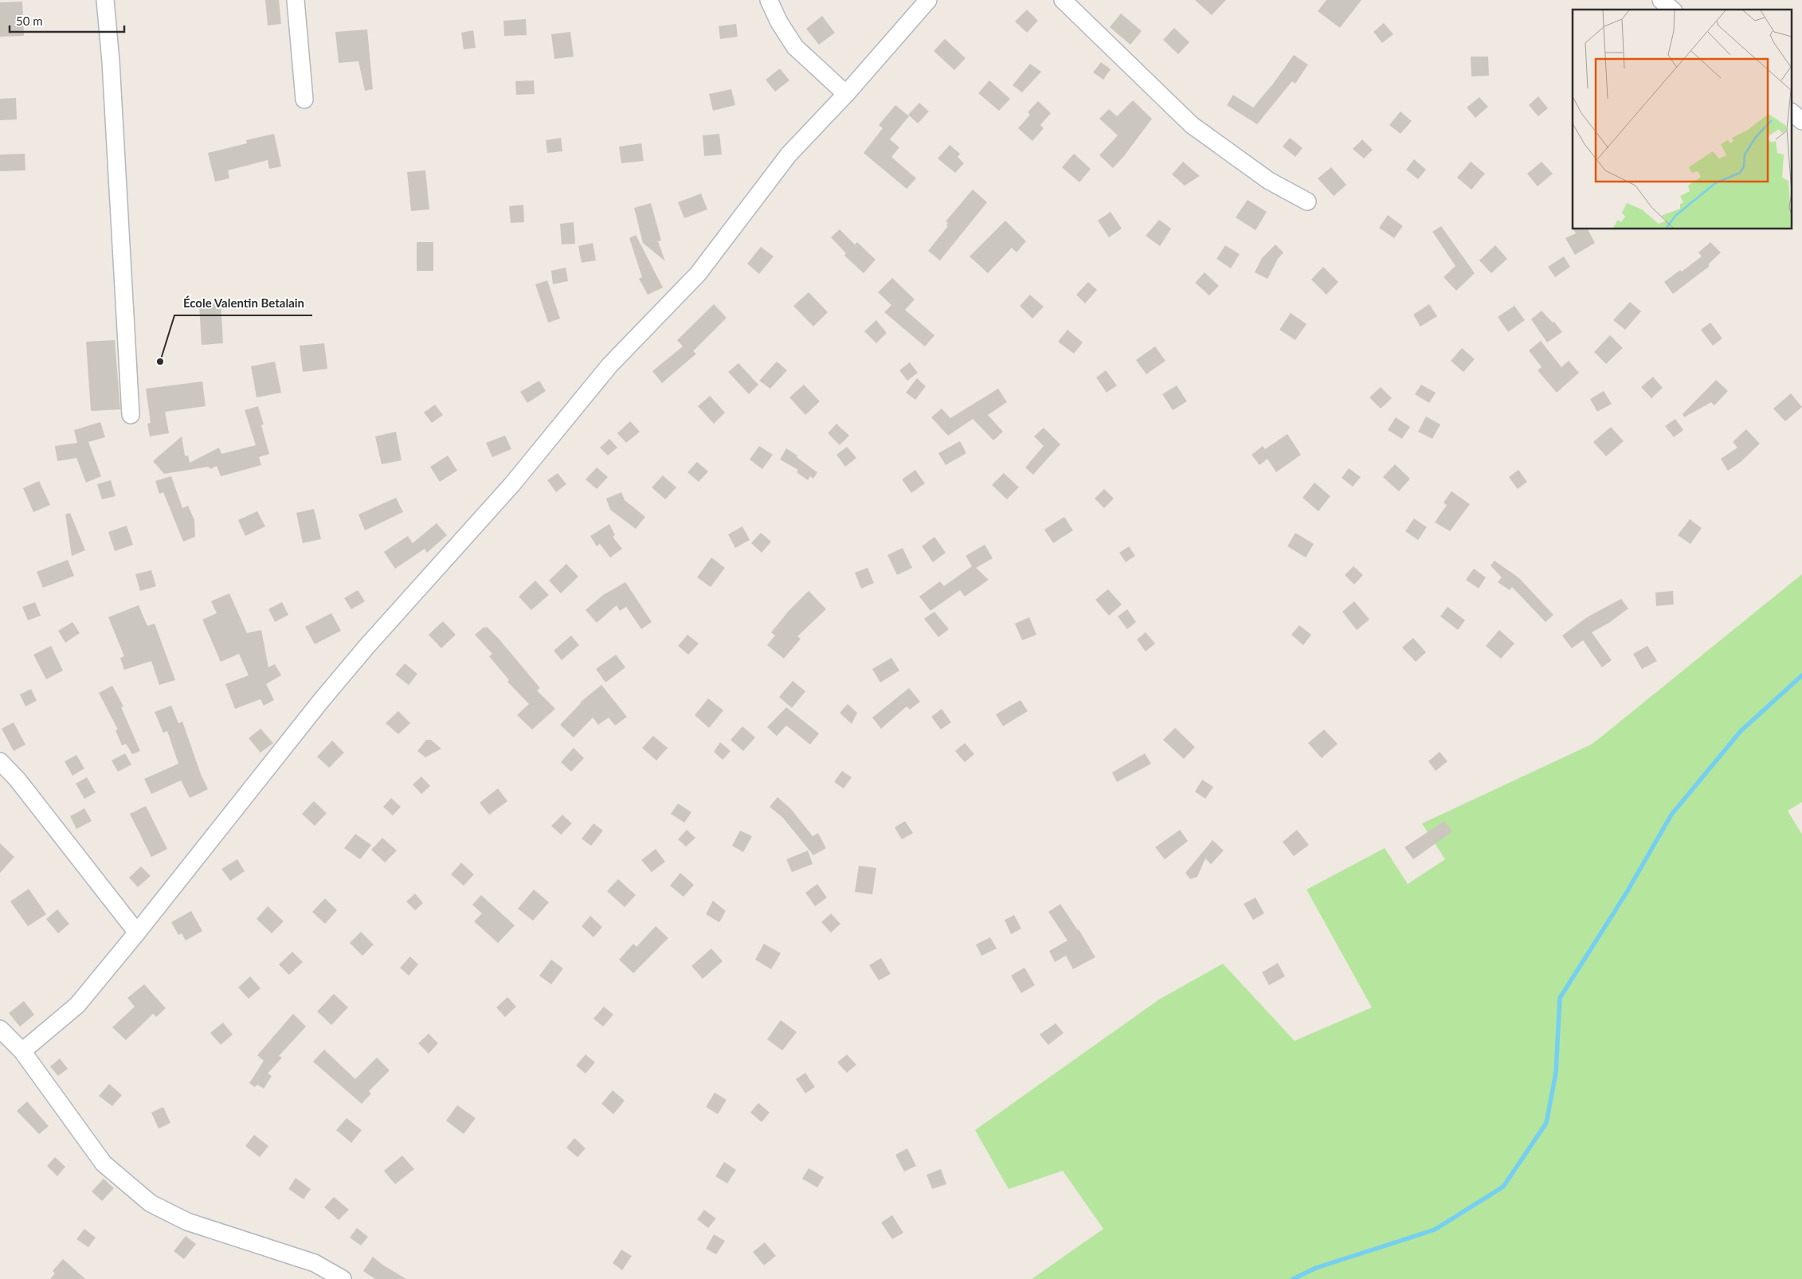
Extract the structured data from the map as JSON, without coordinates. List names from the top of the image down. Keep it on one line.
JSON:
{"places":["École Valentin Betalain"],"scale_bar":"50 m"}
